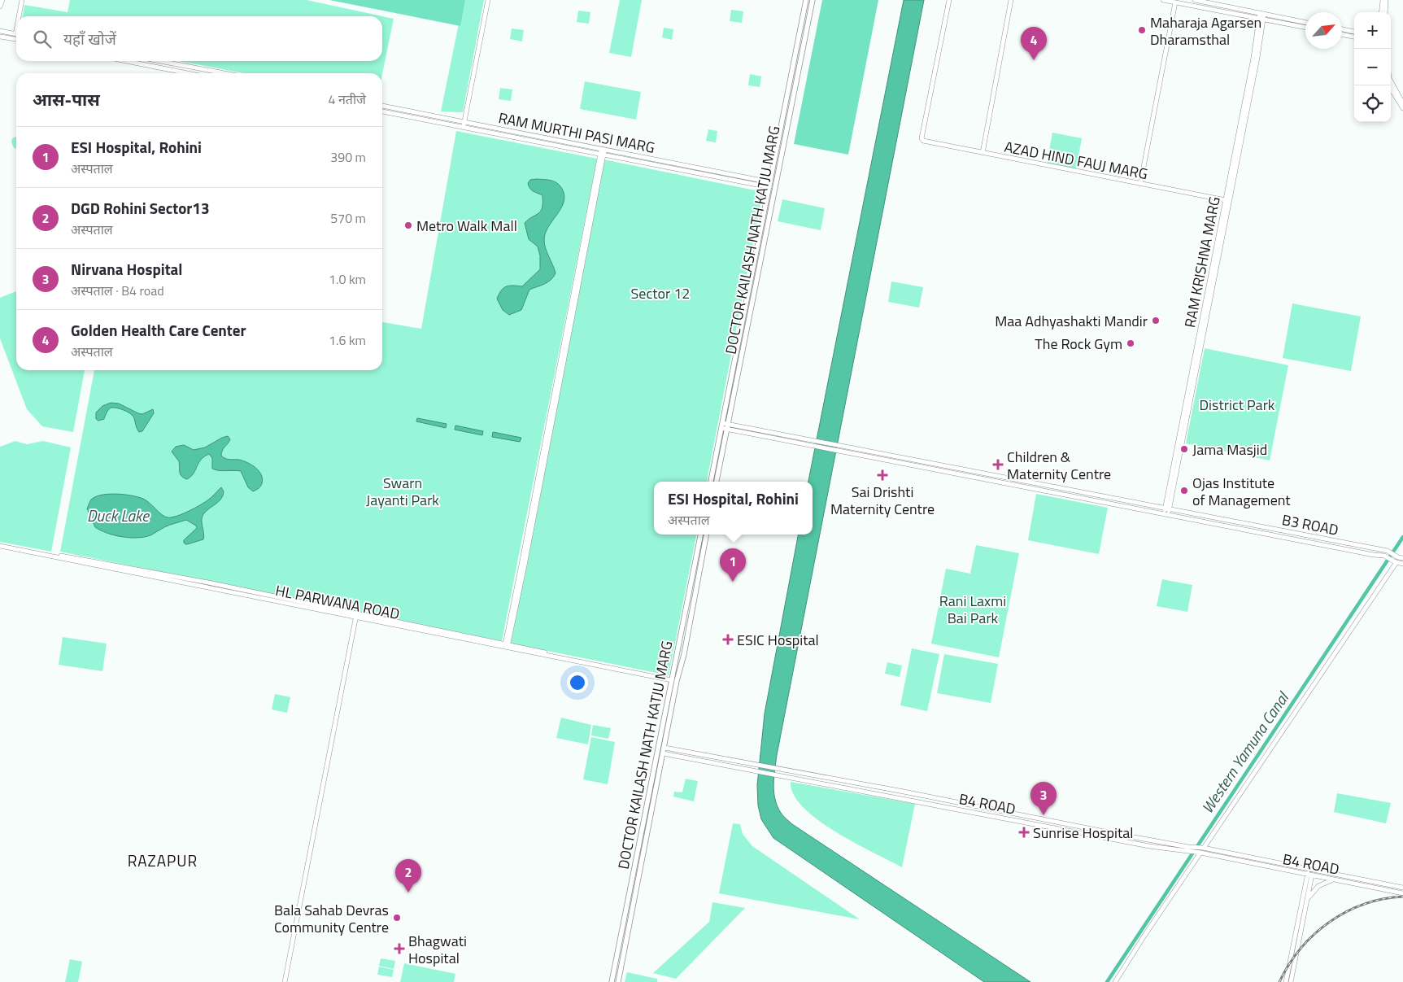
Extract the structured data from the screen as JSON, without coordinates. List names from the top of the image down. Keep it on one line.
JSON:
{"streets":{"main road":["DOCTOR KAILASH NATH KATJU MARG"],"street":["RAM MURTHI PASI MARG","AZAD HIND FAUJ MARG","RAM KRISHNA MARG","B3 ROAD","HL PARWANA ROAD","B4 ROAD"]},"crossings":[["RAM MURTHI PASI MARG","DOCTOR KAILASH NATH KATJU MARG"],["AZAD HIND FAUJ MARG","RAM KRISHNA MARG"],["DOCTOR KAILASH NATH KATJU MARG","B3 ROAD"],["DOCTOR KAILASH NATH KATJU MARG","HL PARWANA ROAD"],["DOCTOR KAILASH NATH KATJU MARG","B4 ROAD"],["RAM KRISHNA MARG","B3 ROAD"]],"districts":["RAZAPUR"],"water":["Duck Lake","Western Yamuna Canal"],"parks":["Sector 12","District Park","Swarn Jayanti Park","Rani Laxmi Bai Park"],"places":{"other":["Maharaja Agarsen Dharamsthal","Metro Walk Mall","Maa Adhyashakti Mandir","The Rock Gym","Jama Masjid","Ojas Institute of Management","Bala Sahab Devras Community Centre"],"health":["Children & Maternity Centre","Sai Drishti Maternity Centre","ESIC Hospital","Sunrise Hospital","Bhagwati Hospital"]},"north":"top right","page":{"map_buttons":["+","−"],"search":"यहाँ खोजें","pins":["4","1","3","2"],"heading":["आस-पास","4 नतीजे"],"list":[{"mark":"1","name":"ESI Hospital, Rohini","note":"अस्पताल","value":"390 m"},{"mark":"2","name":"DGD Rohini Sector13","note":"अस्पताल","value":"570 m"},{"mark":"3","name":"Nirvana Hospital","note":"अस्पताल · B4 road","value":"1.0 km"},{"mark":"4","name":"Golden Health Care Center","note":"अस्पताल","value":"1.6 km"}],"popup":["ESI Hospital, Rohini","अस्पताल"]}}
